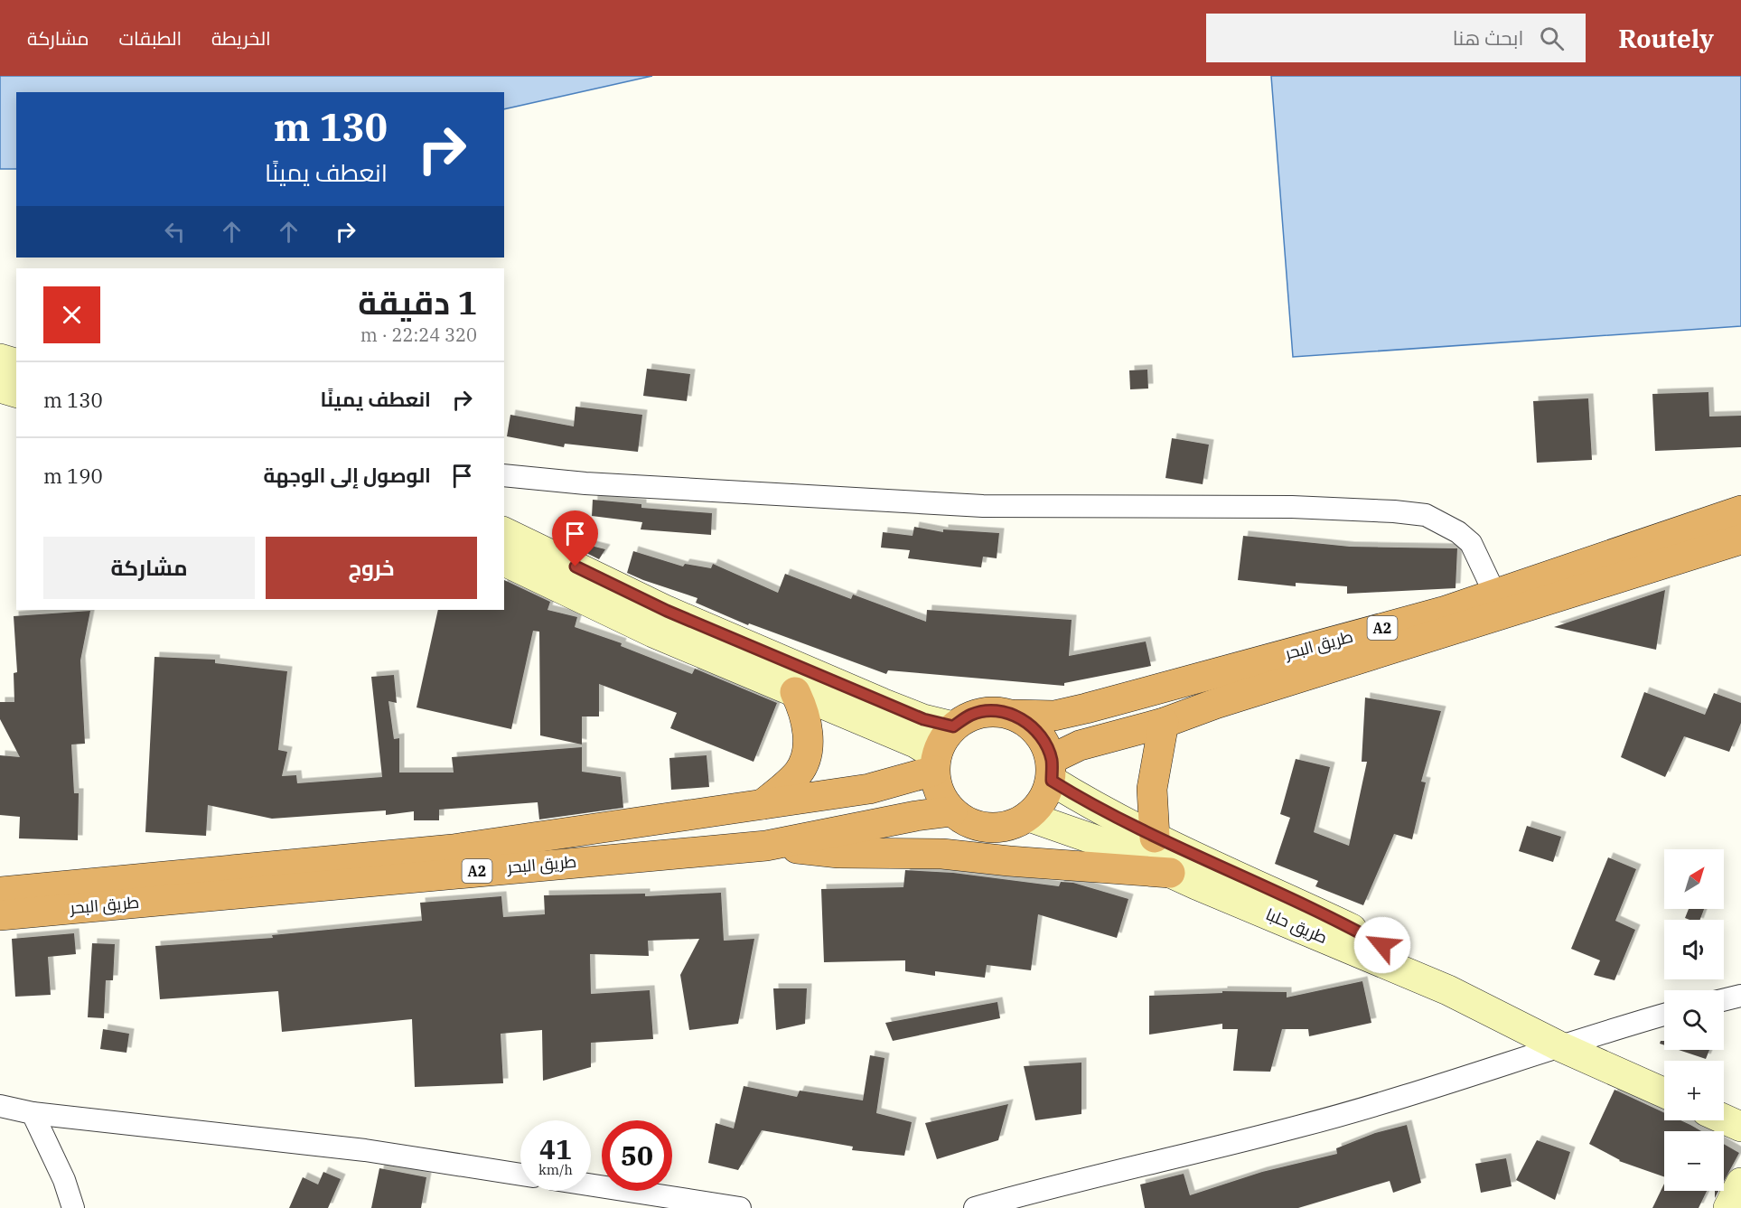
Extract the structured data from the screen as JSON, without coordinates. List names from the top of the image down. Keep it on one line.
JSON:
{"streets":{"highway":["A2","طريق البحر"],"main road":["طريق حلبا"]},"crossings":[["A2","طريق البحر"],["A2","طريق حلبا"],["طريق البحر","طريق حلبا"]],"north":"top right","page":{"header":"Routely","search":"ابحث هنا","nav":["الخريطة","الطبقات","مشاركة"],"turn":["130 m","انعطف يمينًا"],"heading":["1 دقيقة","320 m · 22:24"],"list":[{"name":"انعطف يمينًا","value":"130 m"},{"name":"الوصول إلى الوجهة","value":"190 m"}],"buttons":["خروج","مشاركة"],"map_buttons":["+","−"],"speed":"41 km/h","limit":"50"}}
